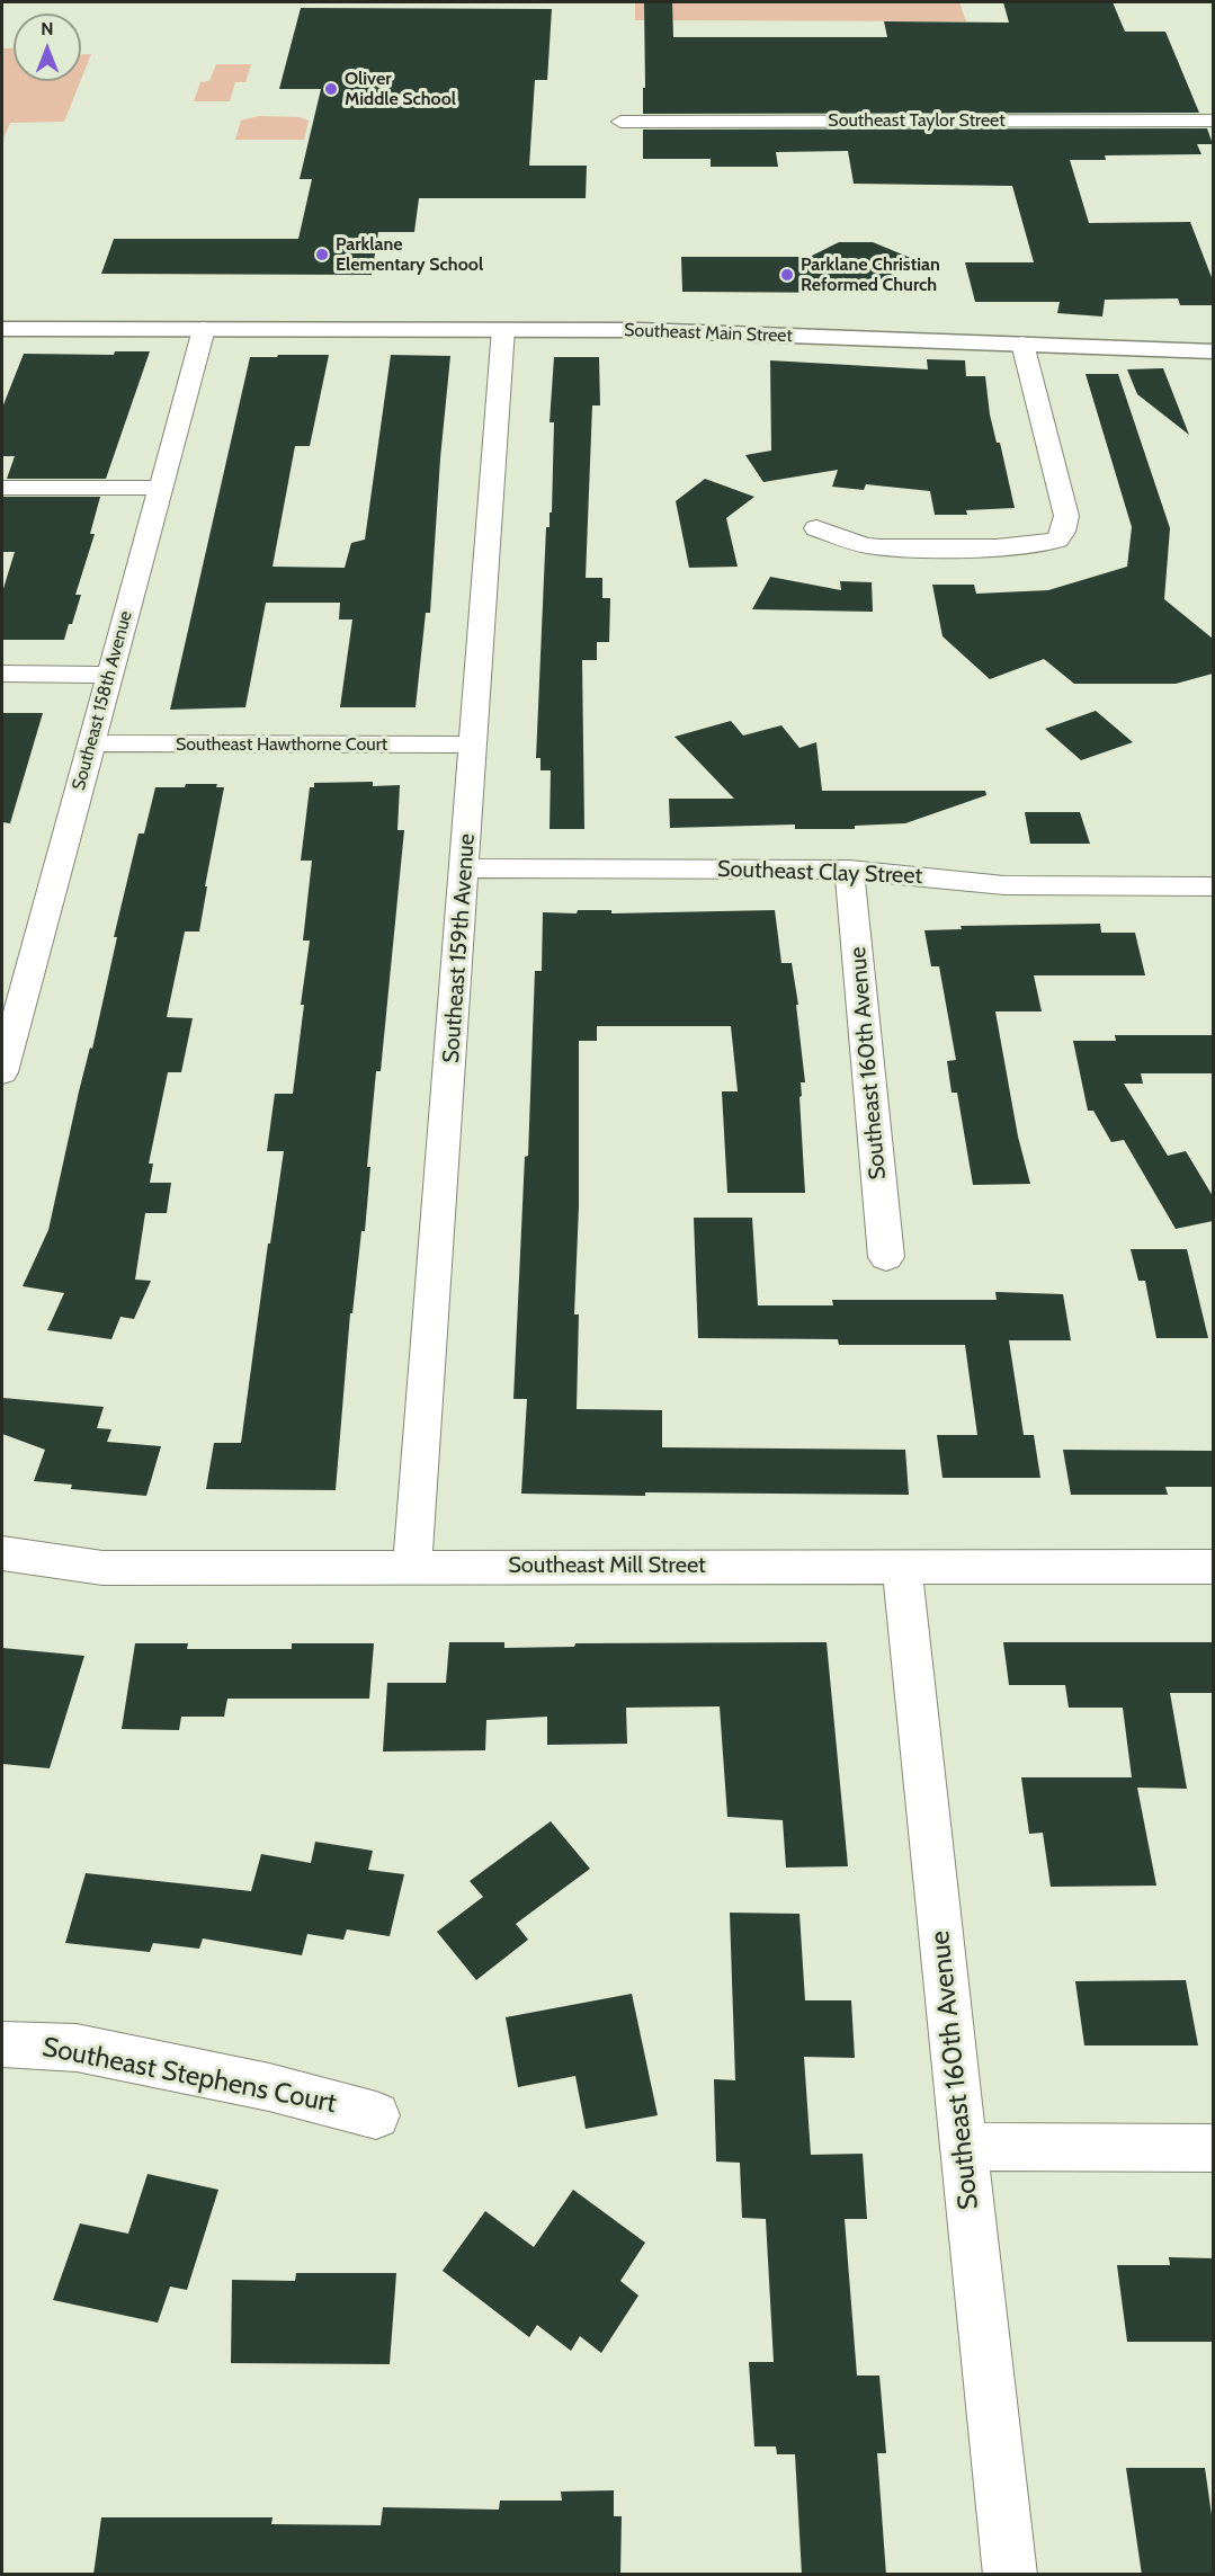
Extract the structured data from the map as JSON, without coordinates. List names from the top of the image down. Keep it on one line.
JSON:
{"streets":{"street":["Southeast Taylor Street","Southeast Main Street","Southeast 158th Avenue","Southeast Hawthorne Court","Southeast Clay Street","Southeast 159th Avenue","Southeast 160th Avenue","Southeast Mill Street","Southeast Stephens Court"]},"crossings":[["Southeast Main Street","Southeast 158th Avenue"],["Southeast Main Street","Southeast 159th Avenue"],["Southeast 158th Avenue","Southeast Hawthorne Court"],["Southeast Hawthorne Court","Southeast 159th Avenue"],["Southeast Clay Street","Southeast 159th Avenue"],["Southeast Clay Street","Southeast 160th Avenue"],["Southeast 159th Avenue","Southeast Mill Street"],["Southeast 160th Avenue","Southeast Mill Street"]],"places":["Oliver Middle School","Parklane Elementary School","Parklane Christian Reformed Church"],"north":"top"}
